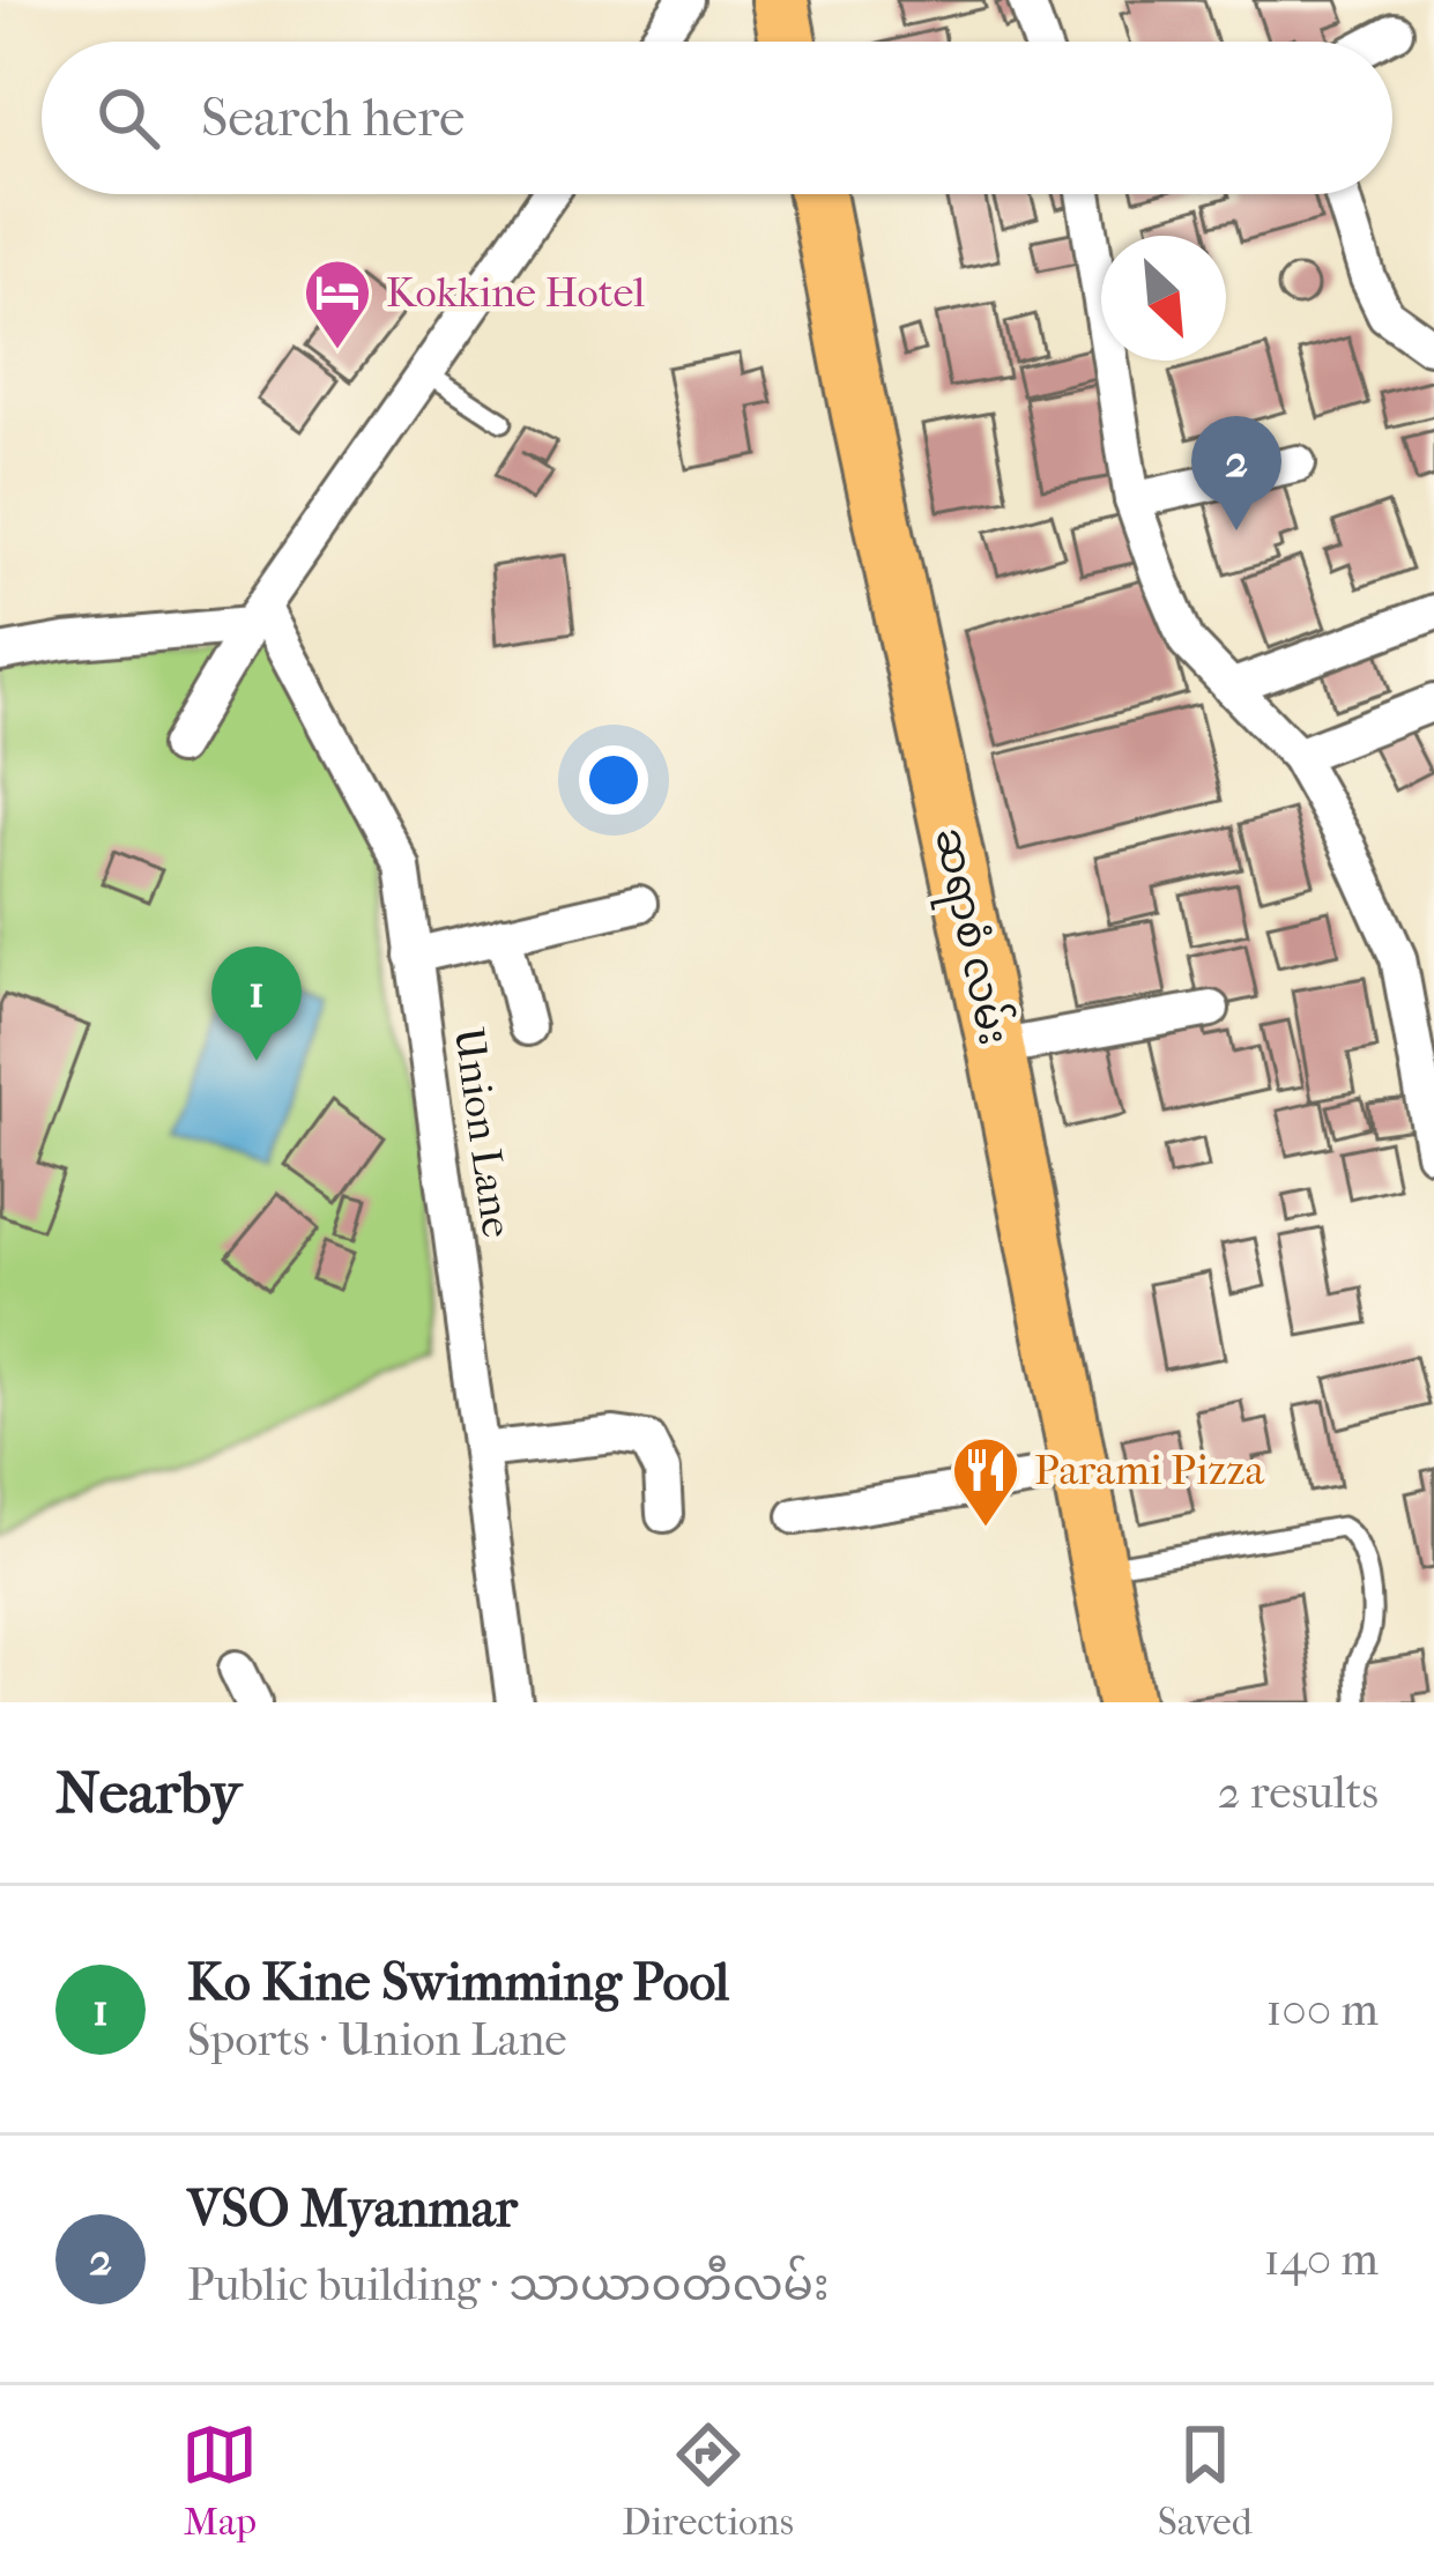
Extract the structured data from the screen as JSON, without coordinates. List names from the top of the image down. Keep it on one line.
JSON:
{"streets":{"main road":["ဆရာစံ လမ်း"],"street":["Union Lane"]},"places":{"hotel":["Kokkine Hotel"],"restaurant":["Parami Pizza"]},"north":"bottom right","page":{"search":"Search here","pins":["2","1"],"heading":["Nearby","2 results"],"list":[{"mark":"1","name":"Ko Kine Swimming Pool","note":"Sports · Union Lane","value":"100 m"},{"mark":"2","name":"VSO Myanmar","note":"Public building · သာယာဝတီလမ်း","value":"140 m"}],"nav":["Map","Directions","Saved"]}}
